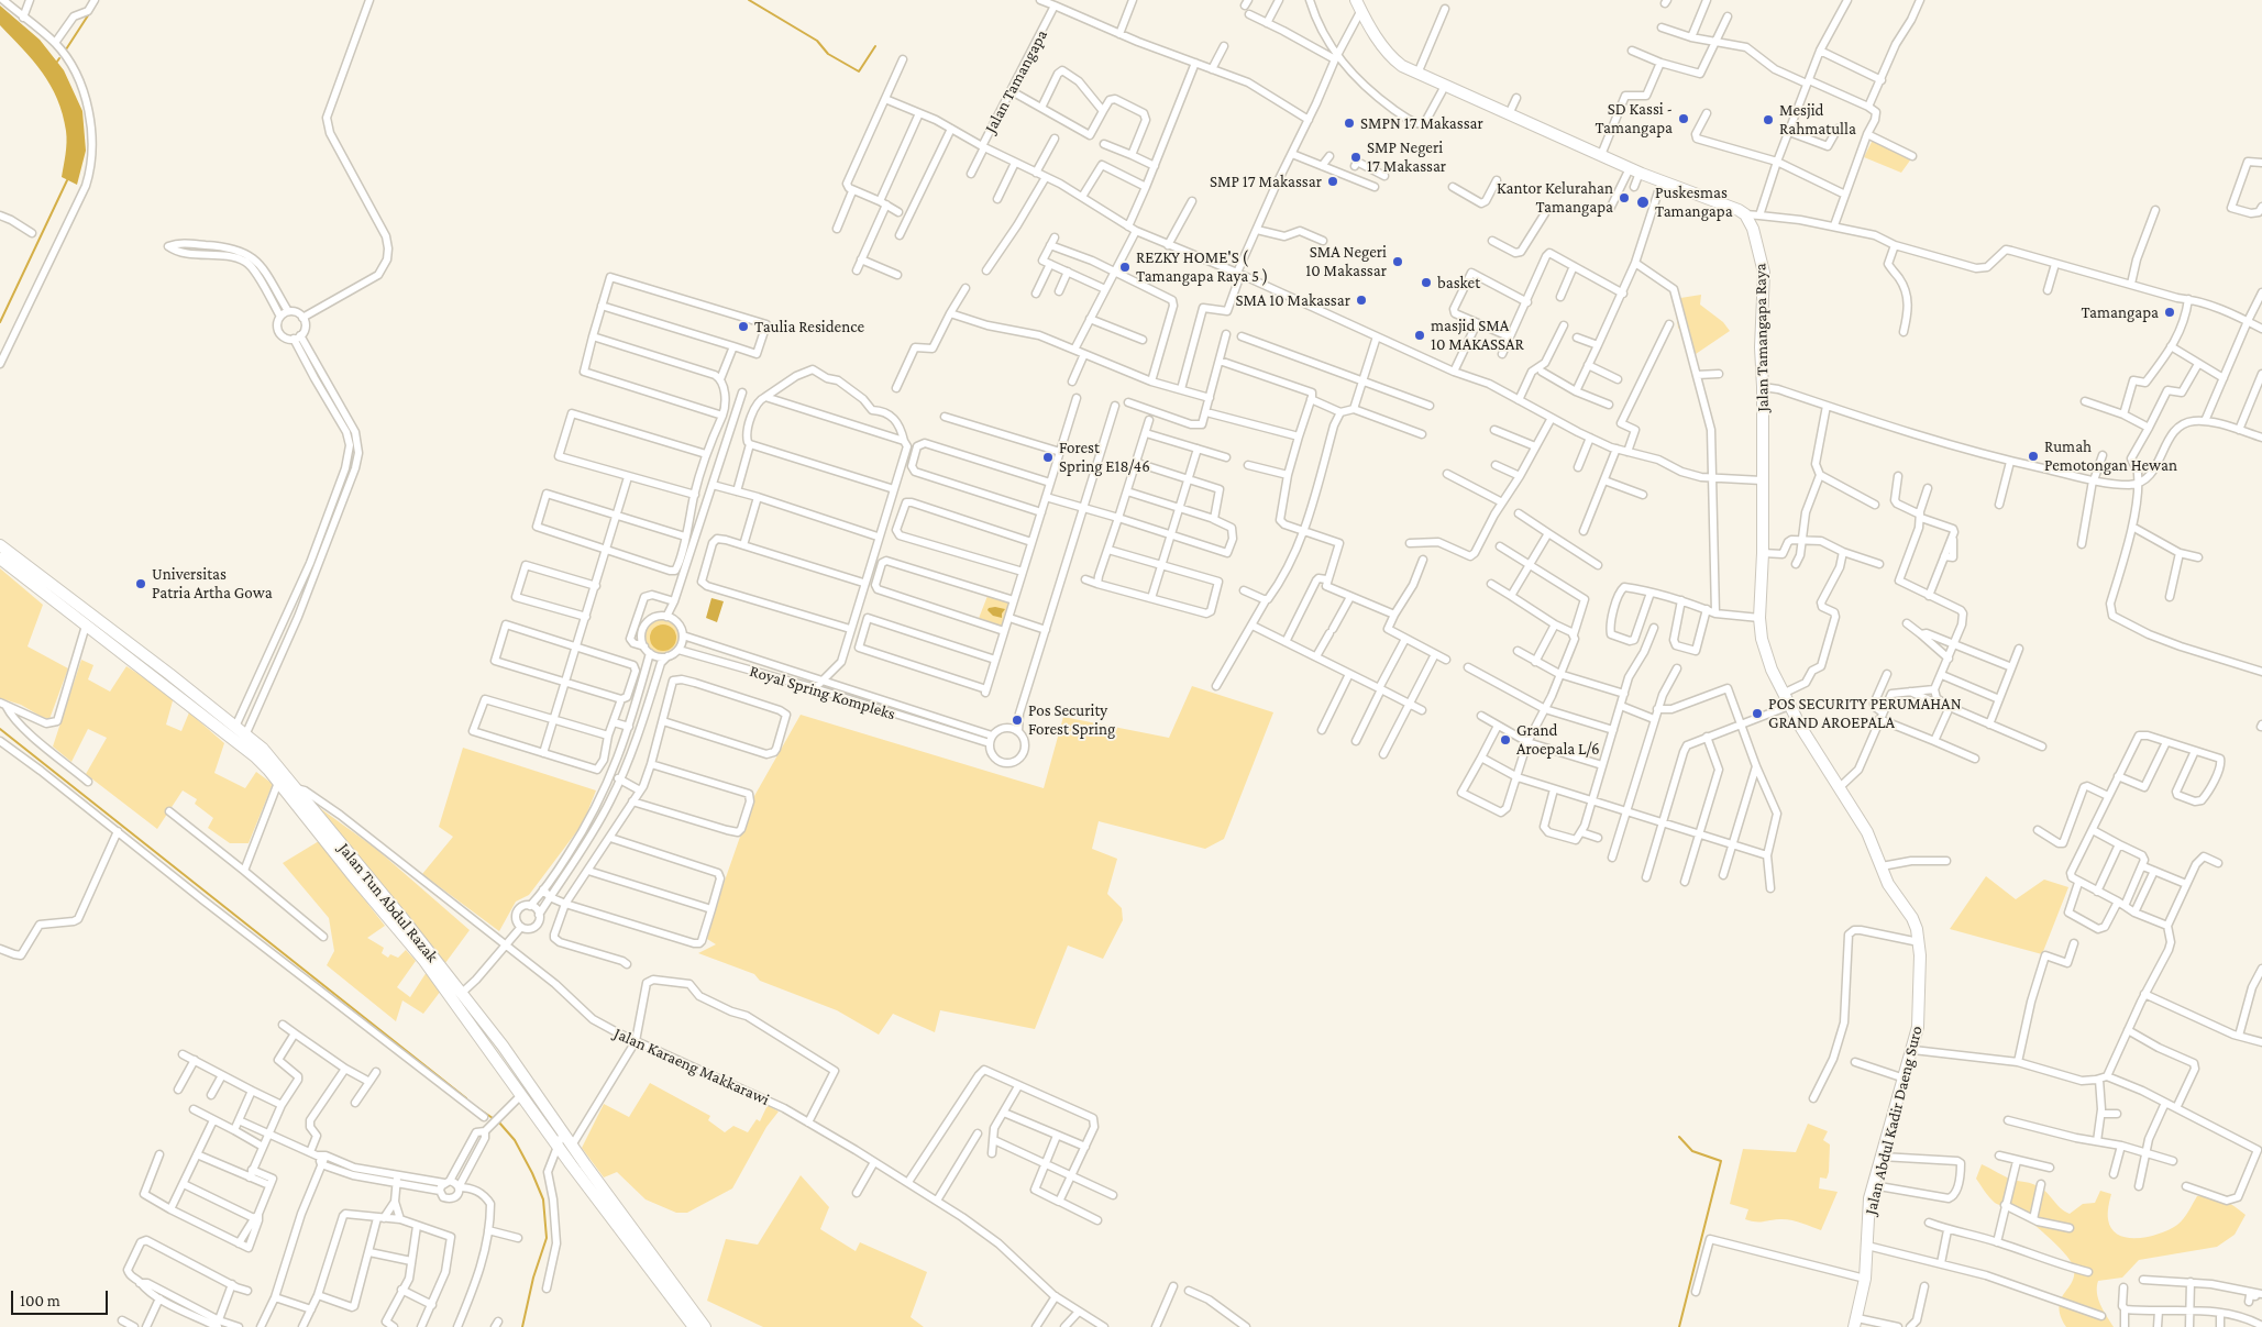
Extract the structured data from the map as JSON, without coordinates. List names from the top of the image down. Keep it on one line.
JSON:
{"streets":{"main road":["Jalan Tamangapa Raya","Jalan Tun Abdul Razak","Jalan Abdul Kadir Daeng Suro"],"street":["Jalan Tamangapa","Royal Spring Kompleks","Jalan Karaeng Makkarawi"]},"crossings":[["Jalan Tamangapa","Jalan Tamangapa Raya"],["Jalan Tamangapa Raya","Jalan Abdul Kadir Daeng Suro"],["Jalan Tun Abdul Razak","Jalan Karaeng Makkarawi"]],"places":["SD Kassi - Tamangapa","Mesjid Rahmatulla","SMPN 17 Makassar","SMP Negeri 17 Makassar","SMP 17 Makassar","Kantor Kelurahan Tamangapa","Puskesmas Tamangapa","SMA Negeri 10 Makassar","REZKY HOME'S ( Tamangapa Raya 5 )","basket","SMA 10 Makassar","Tamangapa","Taulia Residence","masjid SMA 10 MAKASSAR","Rumah Pemotongan Hewan","Forest Spring E18/46","Universitas Patria Artha Gowa","POS SECURITY PERUMAHAN GRAND AROEPALA","Pos Security Forest Spring","Grand Aroepala L/6"],"scale_bar":"100 m"}
